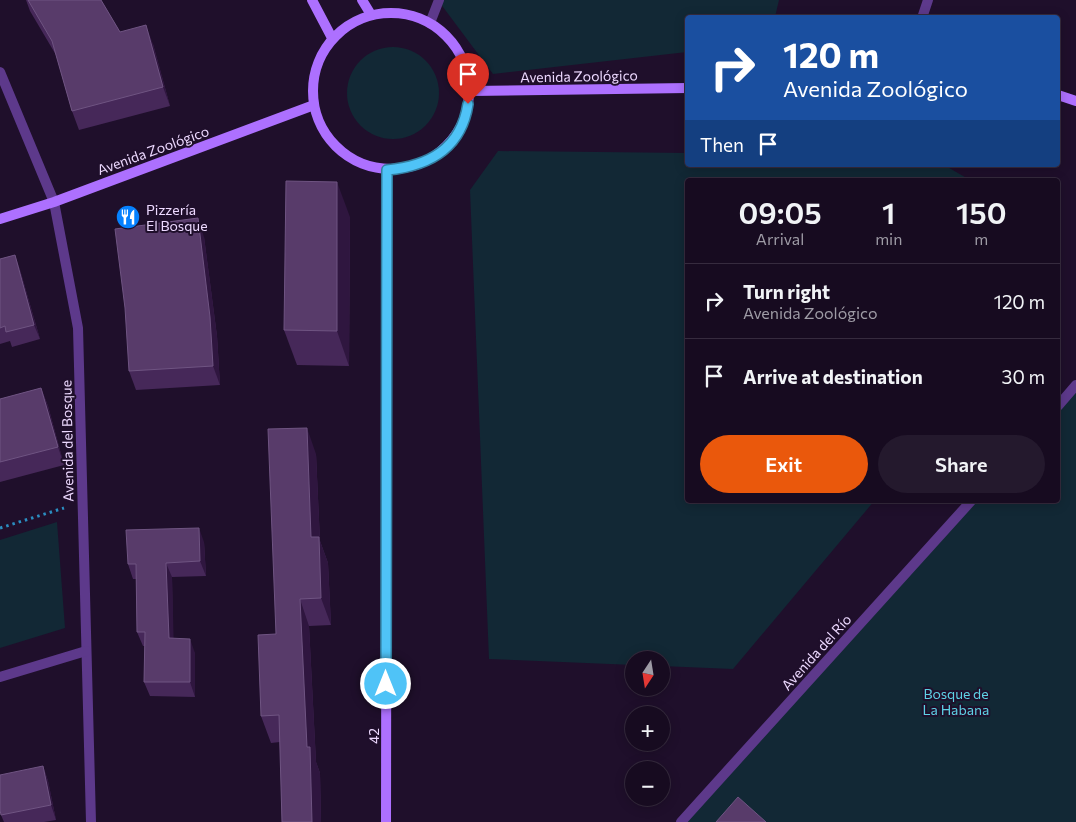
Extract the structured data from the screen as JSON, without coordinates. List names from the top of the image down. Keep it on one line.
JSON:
{"streets":{"street":["Avenida Zoológico","Avenida del Bosque","Avenida del Río","42"]},"crossings":[["Avenida Zoológico","Avenida del Bosque"],["Avenida Zoológico","42"]],"parks":["Bosque de La Habana"],"places":{"restaurant":["Pizzería El Bosque"]},"north":"bottom","page":{"turn":["120 m","Avenida Zoológico"],"then":"Then","eta":["09:05","Arrival","1","min","150","m"],"list":[{"name":"Turn right","note":"Avenida Zoológico","value":"120 m"},{"name":"Arrive at destination","value":"30 m"}],"buttons":["Exit","Share"],"map_buttons":["+","−"]}}
